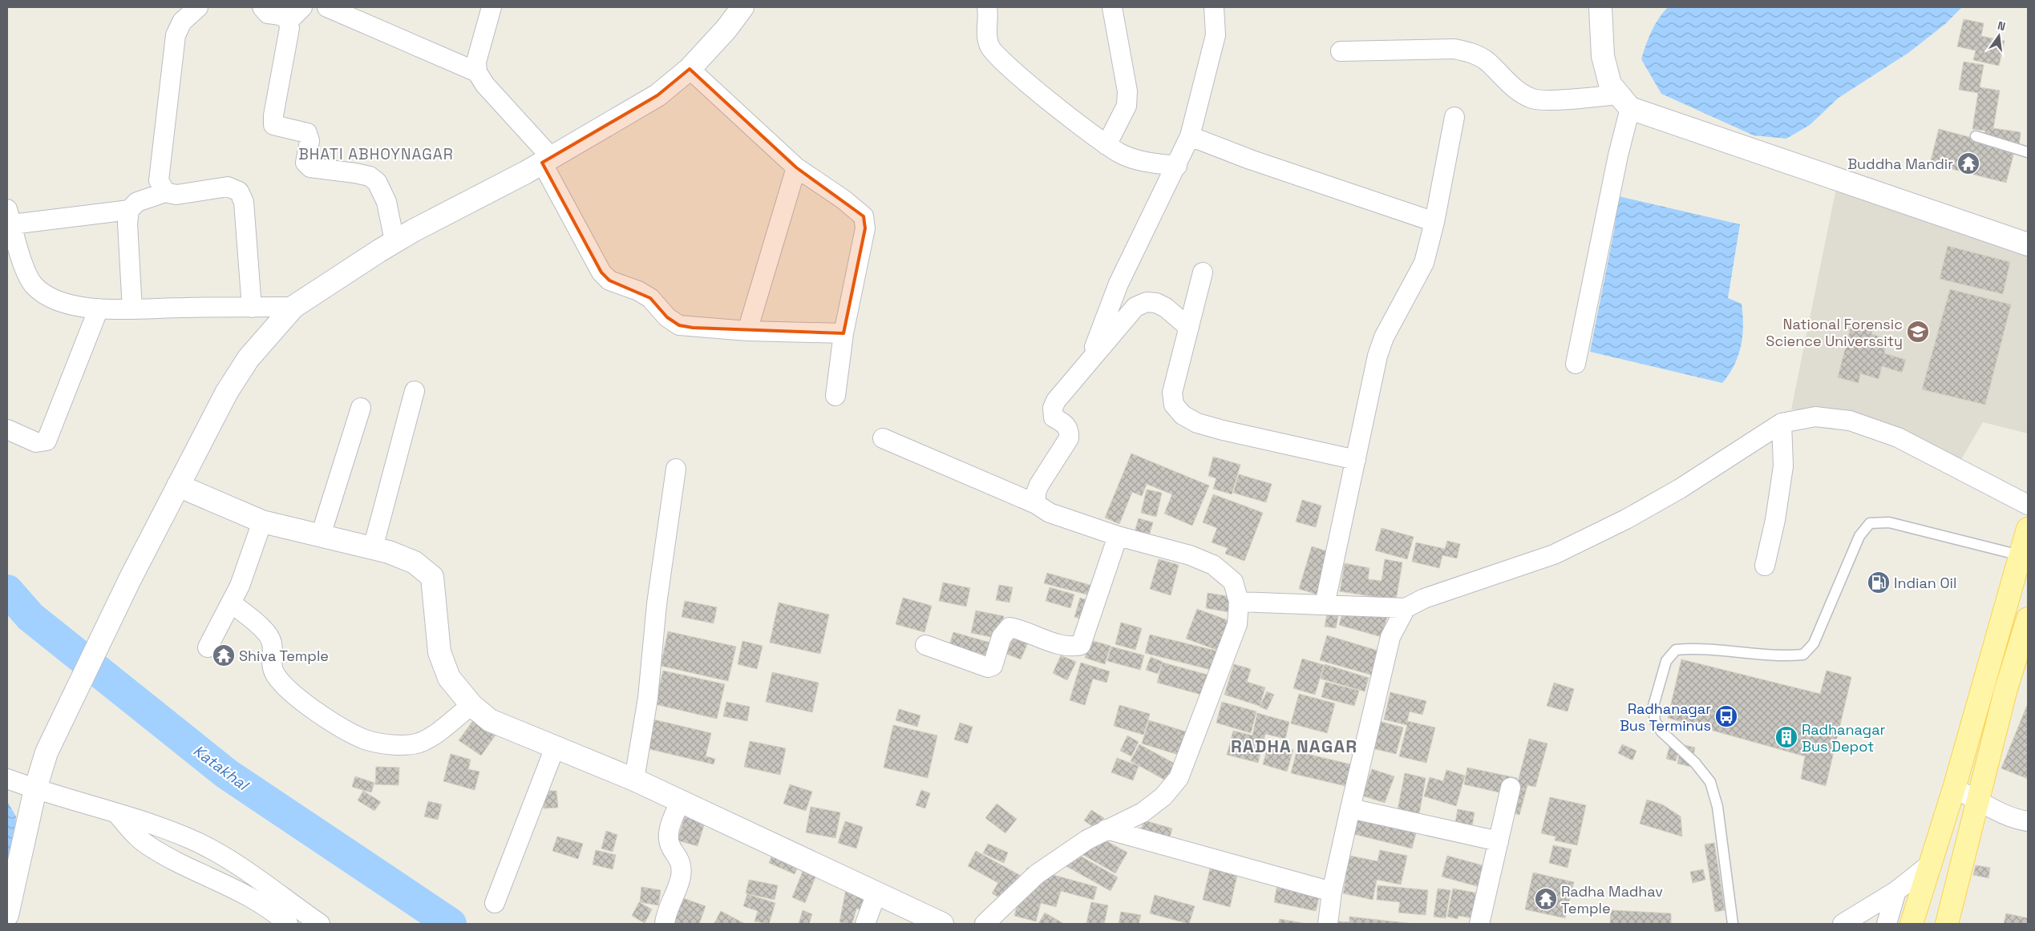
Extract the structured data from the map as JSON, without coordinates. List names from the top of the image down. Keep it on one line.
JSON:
{"districts":["BHATI ABHOYNAGAR","RADHA NAGAR"],"water":["Katakhal"],"places":{"temple":["Buddha Mandir","Shiva Temple","Radha Madhav Temple"],"school or university":["National Forensic Science Universsity"],"fuel station":["Indian Oil"],"bus stop":["Radhanagar Bus Terminus"],"building":["Radhanagar Bus Depot"]},"north":"top"}
